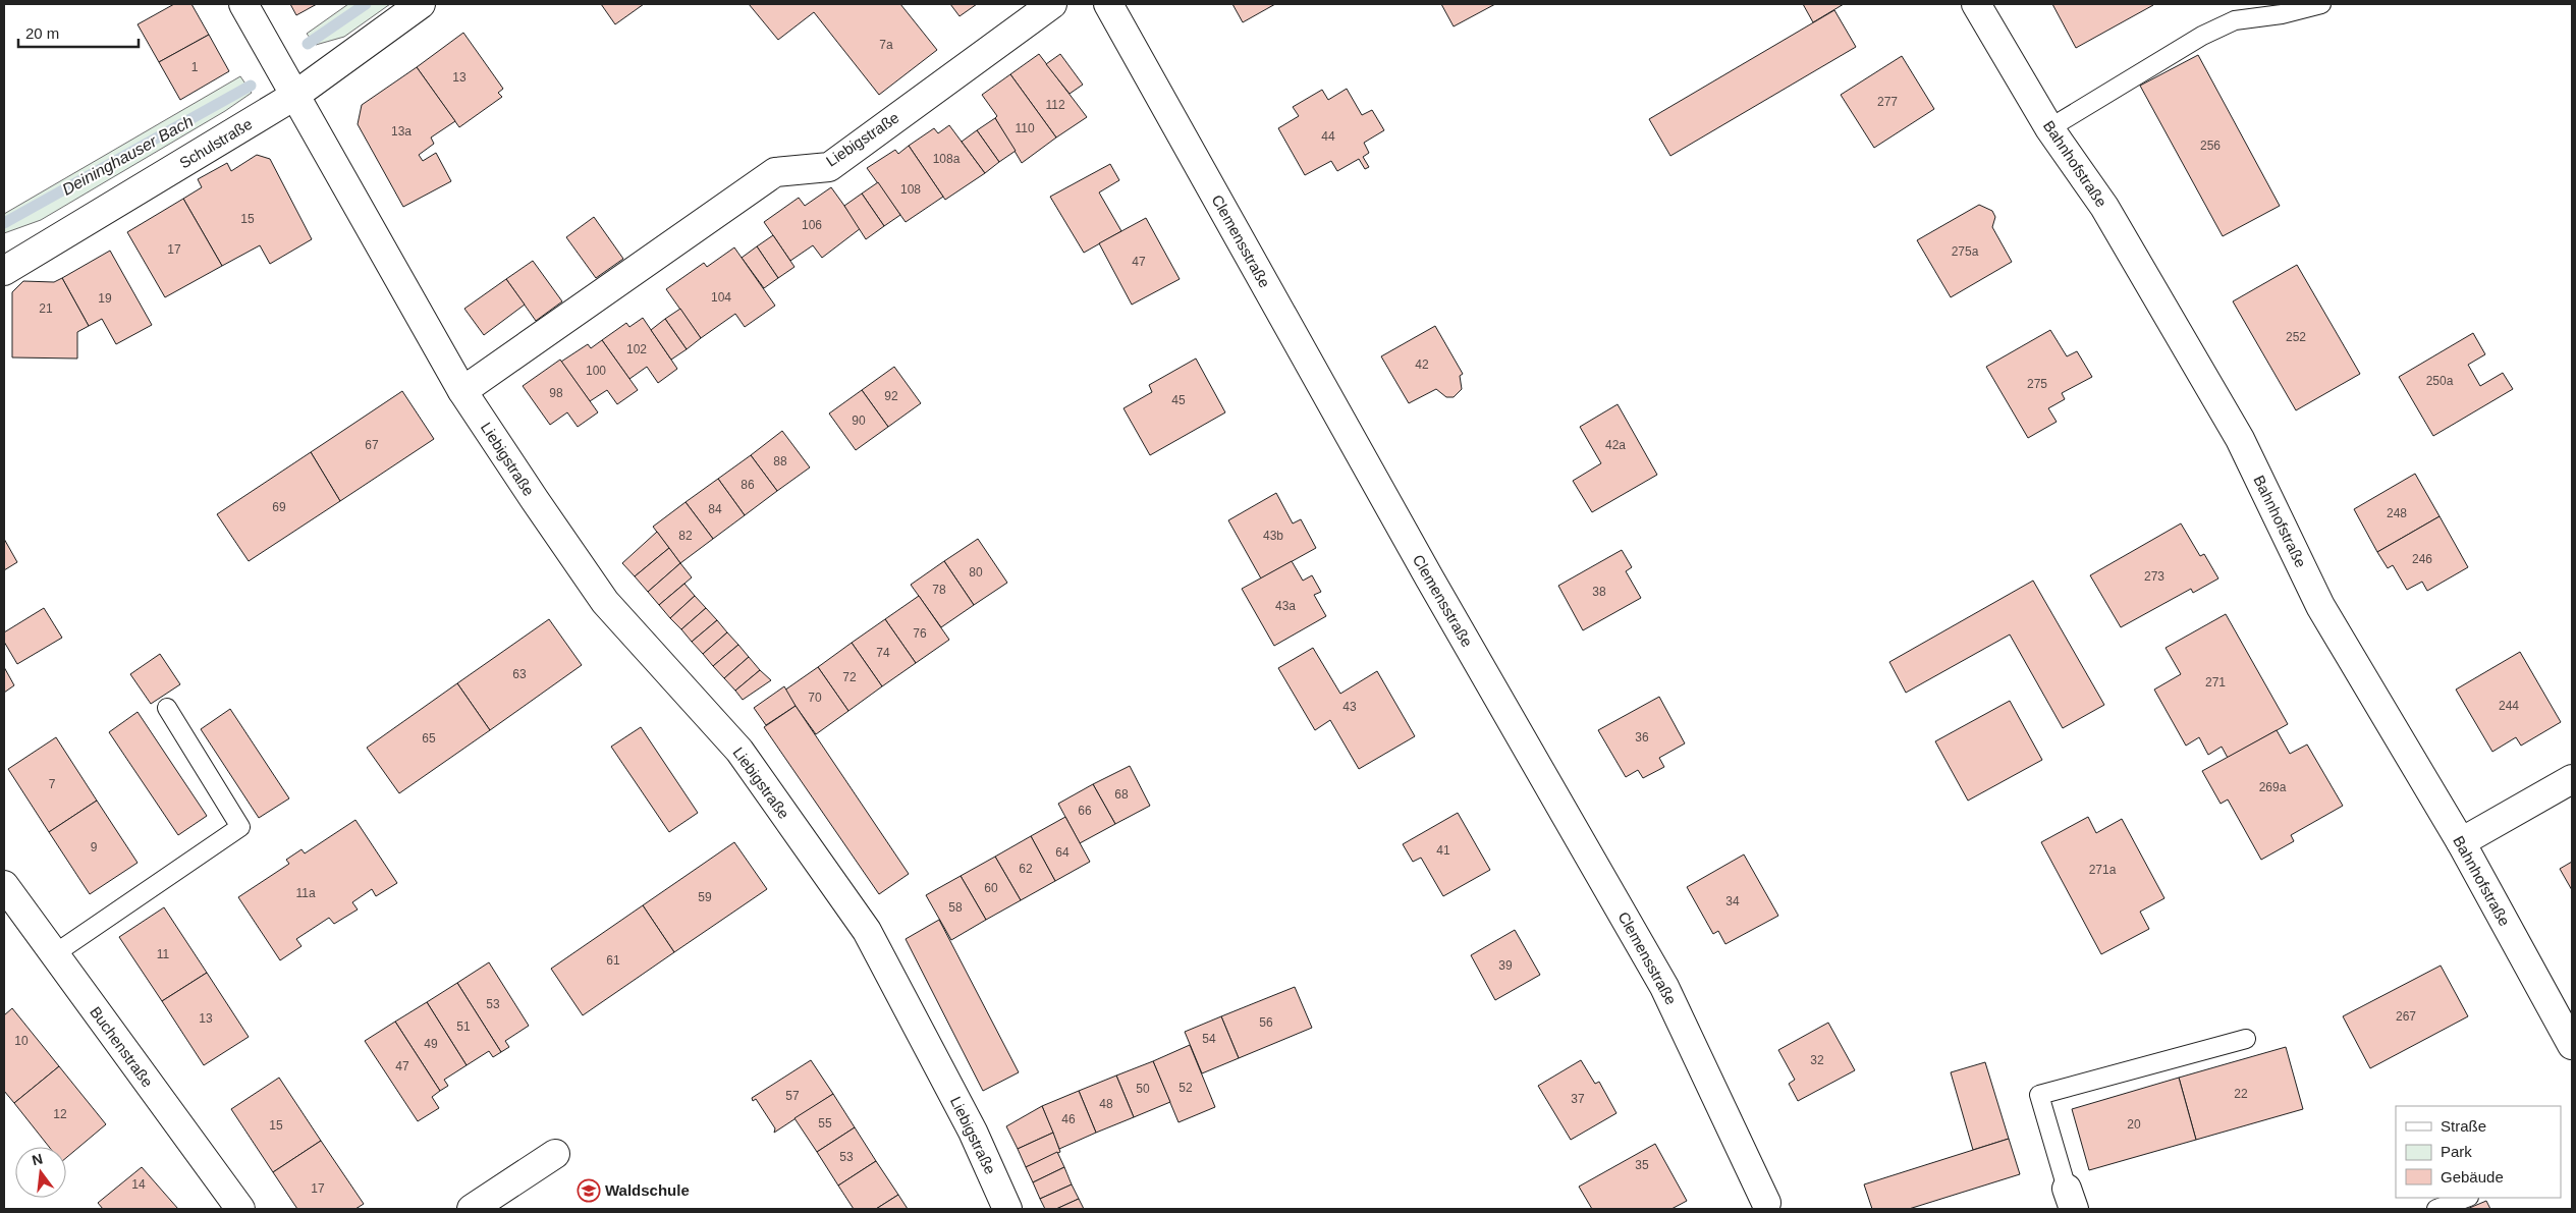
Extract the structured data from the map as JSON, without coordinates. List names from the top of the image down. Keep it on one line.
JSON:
{"streets":{"street":["Liebigstraße","Schulstraße","Bahnhofstraße","Clemensstraße","Buchenstraße"]},"crossings":[["Liebigstraße","Schulstraße"]],"water":["Deininghauser Bach"],"places":{"school or university":["Waldschule"]},"house_numbers":["7a","1","13","277","112","110","13a","44","256","108a","108","15","106","17","275a","47","104","19","21","252","102","42","100","250a","275","98","92","45","90","67","42a","88","86","69","84","248","82","43b","246","80","273","78","38","43a","76","74","63","72","271","70","244","43","36","65","7","269a","68","66","9","41","64","62","271a","60","11a","59","34","58","11","61","39","53","267","13","56","51","54","10","49","32","47","52","50","22","57","37","48","12","46","55","20","15","53","35","14","17"],"legend":["Straße","Park","Gebäude"],"scale_bar":"20 m","north":"top"}
